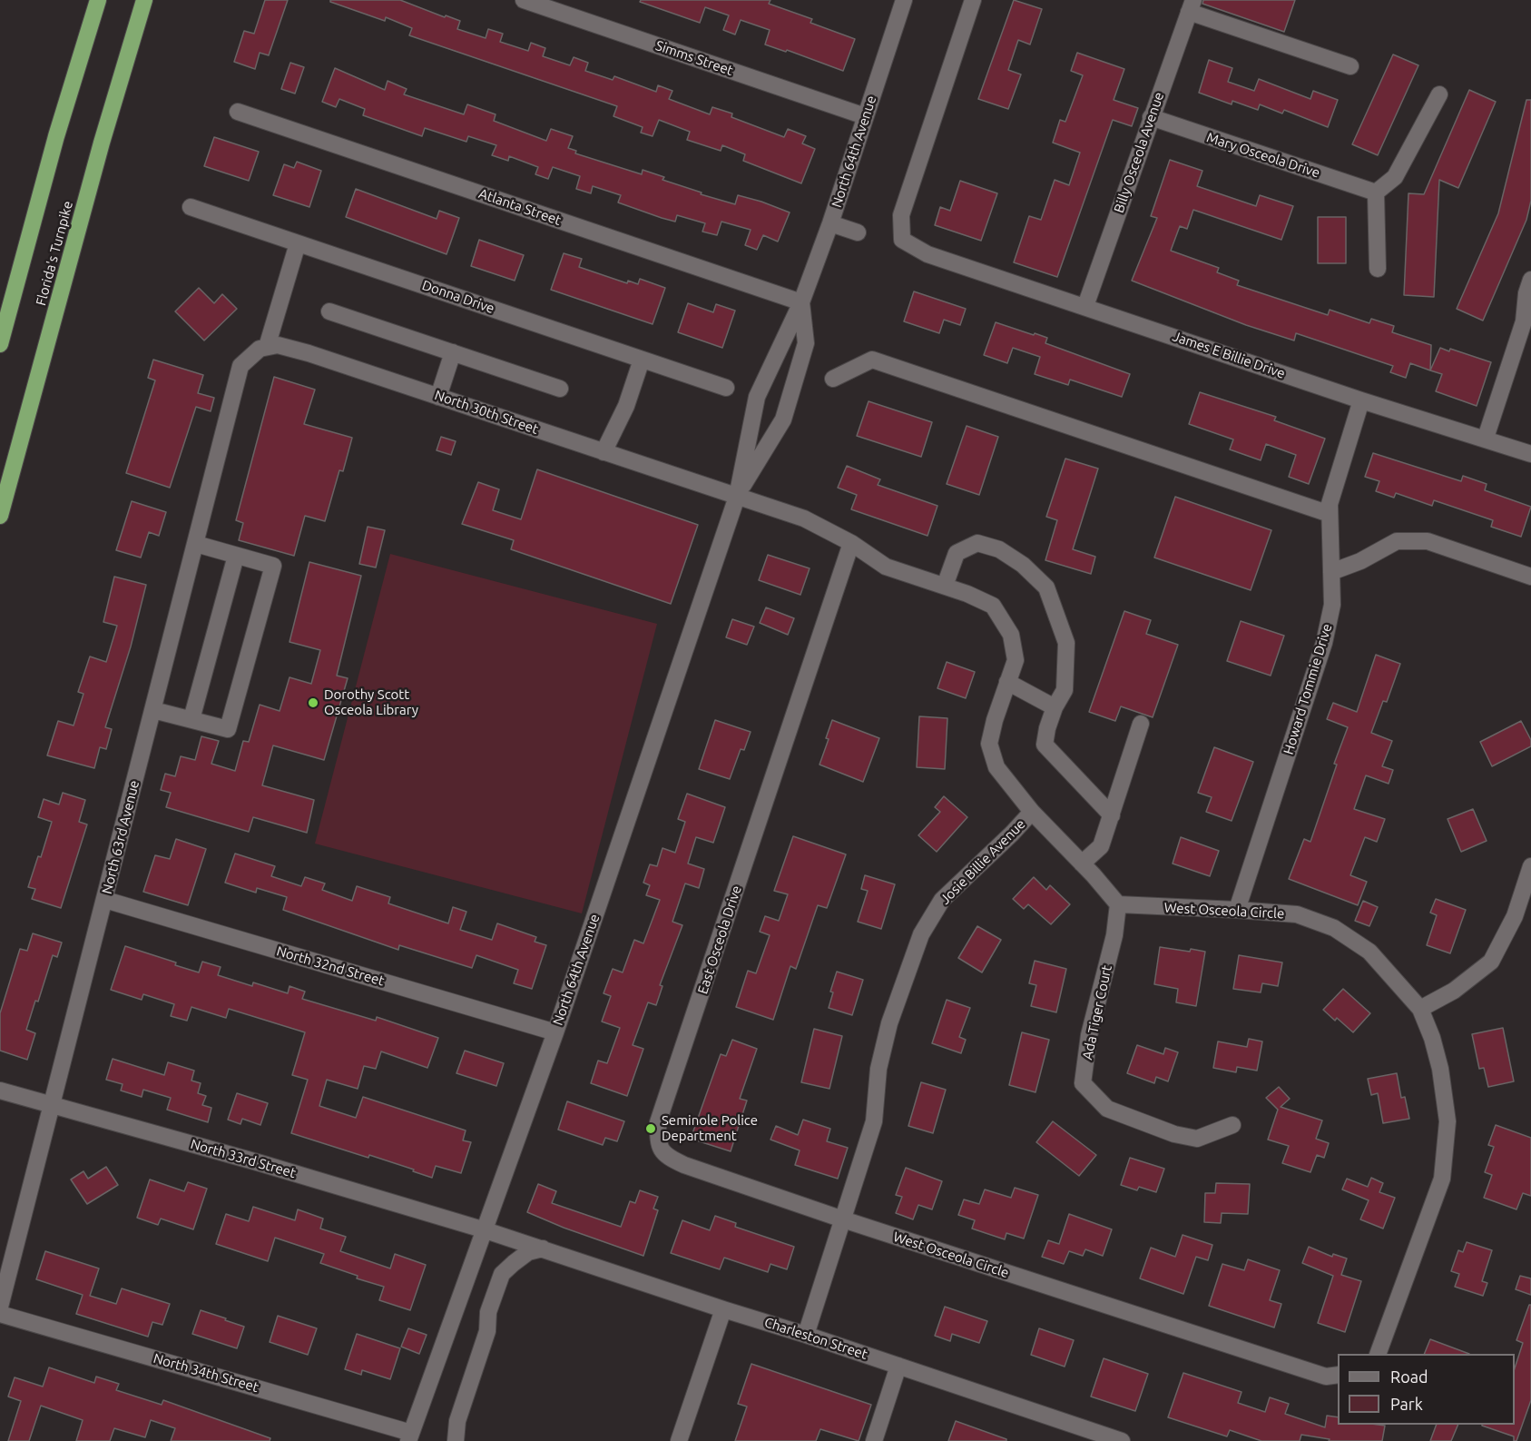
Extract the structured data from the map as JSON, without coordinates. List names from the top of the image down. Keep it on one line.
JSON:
{"streets":{"highway":["Florida's Turnpike"],"street":["Simms Street","North 64th Avenue","Billy Osceola Avenue","Mary Osceola Drive","Atlanta Street","Donna Drive","James E Billie Drive","North 30th Street","Howard Tommie Drive","North 63rd Avenue","Josie Billie Avenue","West Osceola Circle","East Osceola Drive","North 32nd Street","Ada Tiger Court","North 33rd Street","Charleston Street","North 34th Street"]},"crossings":[["Simms Street","North 64th Avenue"],["North 64th Avenue","Atlanta Street"],["North 64th Avenue","North 30th Street"],["North 64th Avenue","Josie Billie Avenue"],["North 64th Avenue","North 32nd Street"],["North 64th Avenue","North 33rd Street"],["North 64th Avenue","North 34th Street"],["Billy Osceola Avenue","Mary Osceola Drive"],["Billy Osceola Avenue","James E Billie Drive"],["James E Billie Drive","Howard Tommie Drive"],["North 30th Street","North 63rd Avenue"],["North 30th Street","Josie Billie Avenue"],["Howard Tommie Drive","West Osceola Circle"],["North 63rd Avenue","North 32nd Street"],["North 63rd Avenue","North 33rd Street"],["Josie Billie Avenue","West Osceola Circle"],["Josie Billie Avenue","East Osceola Drive"],["Josie Billie Avenue","Charleston Street"],["West Osceola Circle","East Osceola Drive"],["West Osceola Circle","Ada Tiger Court"],["North 33rd Street","Charleston Street"]],"places":["Dorothy Scott Osceola Library","Seminole Police Department"],"legend":["Road","Park"]}
